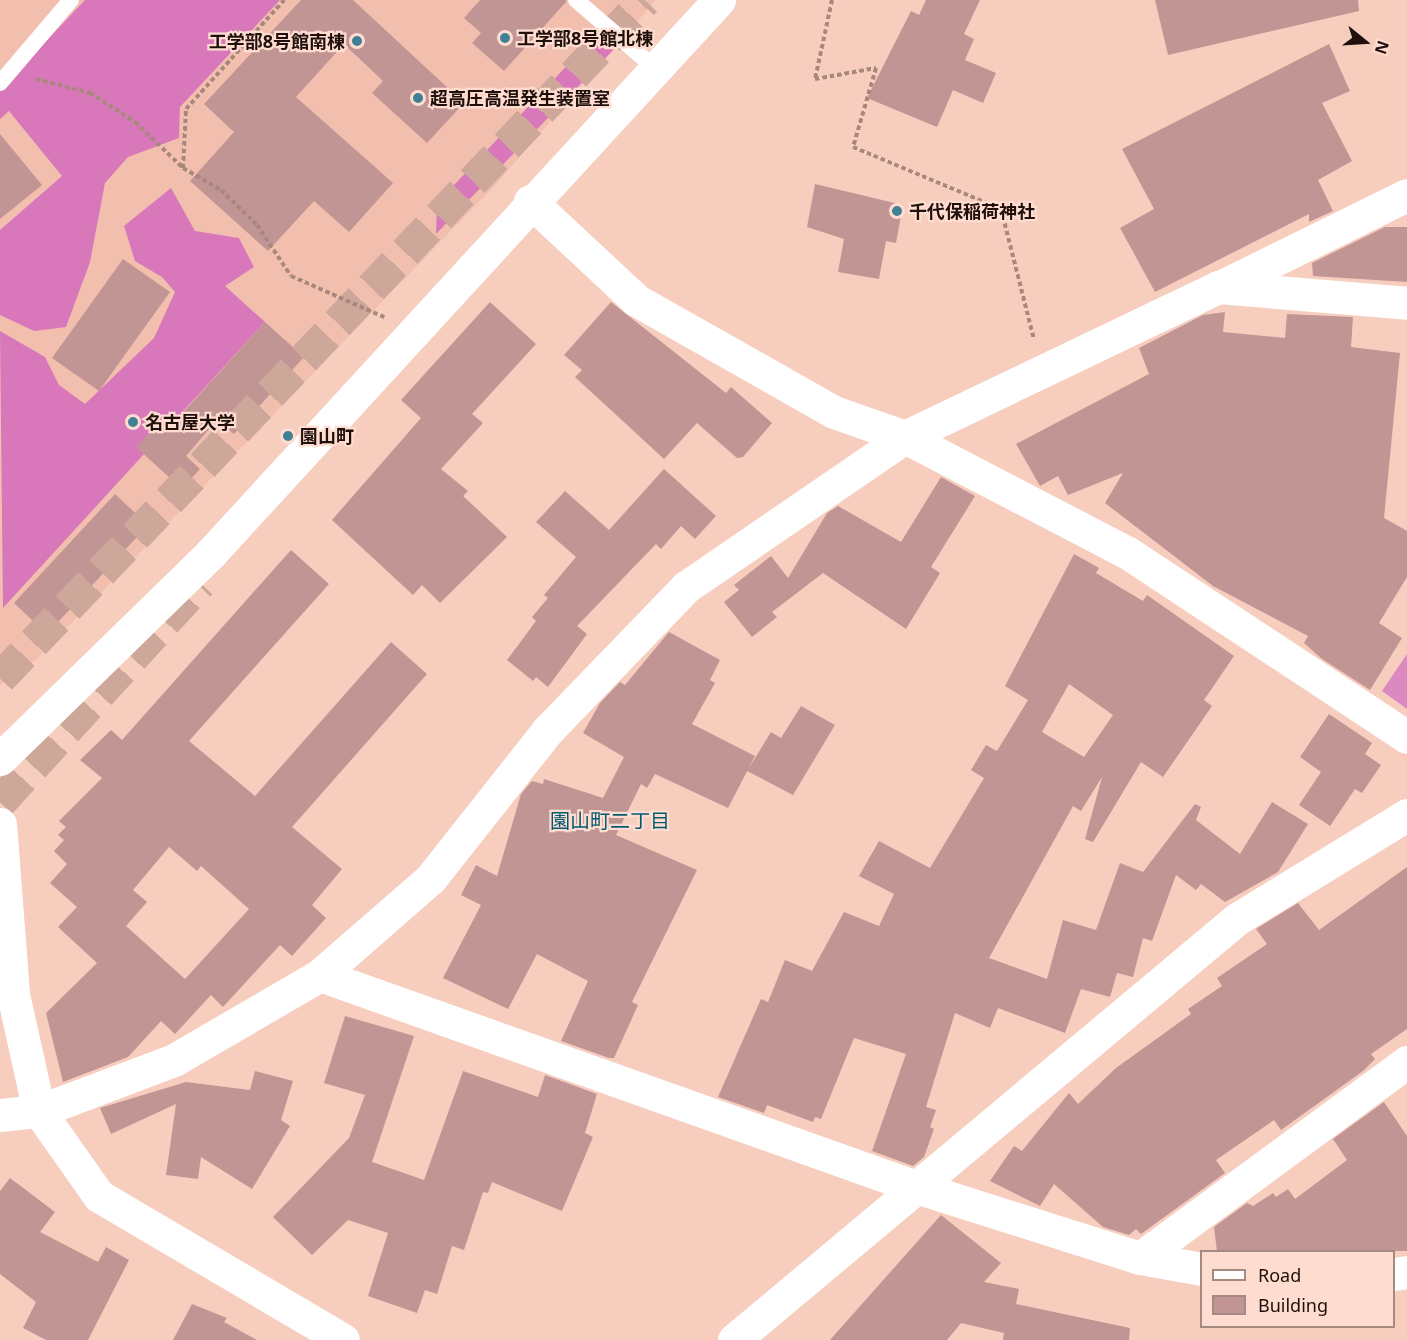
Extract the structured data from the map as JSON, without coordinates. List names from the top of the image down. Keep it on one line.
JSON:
{"districts":["園山町二丁目"],"places":["工学部8号館北棟","工学部8号館南棟","超高圧高温発生装置室","千代保稲荷神社","名古屋大学","園山町"],"legend":["Road","Building"],"north":"right"}
